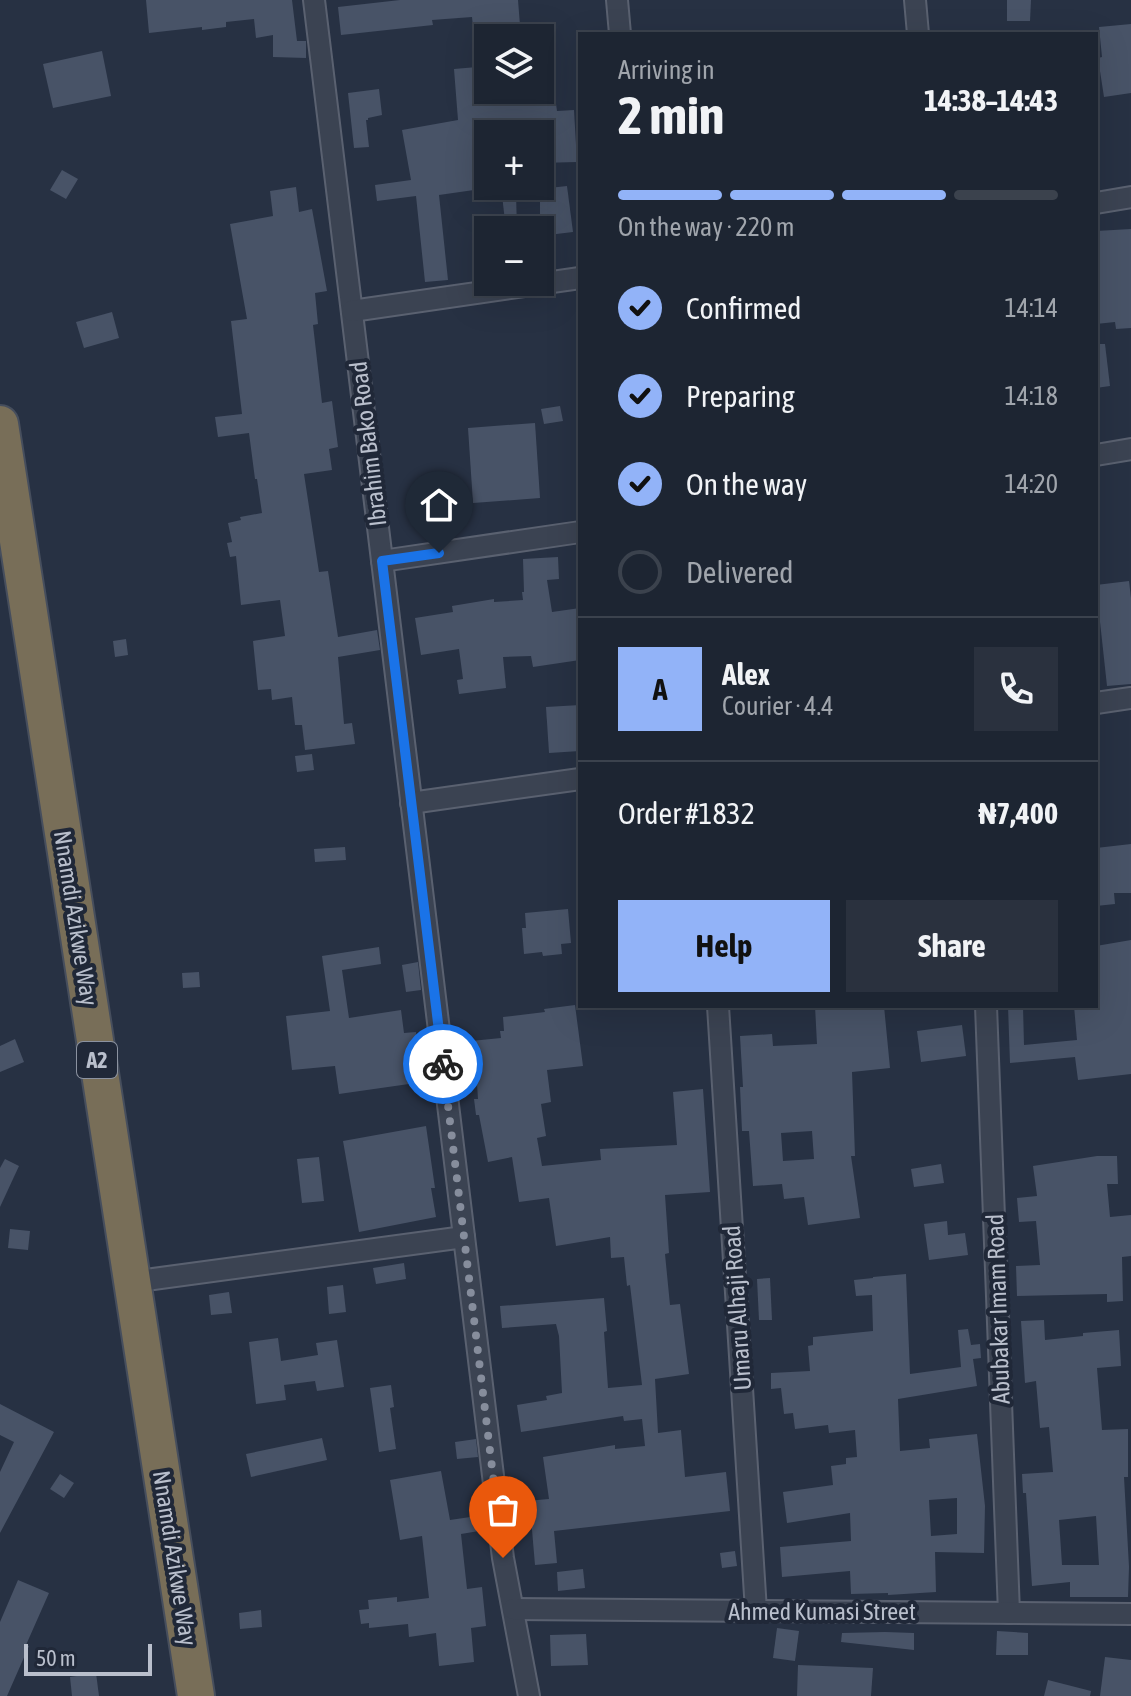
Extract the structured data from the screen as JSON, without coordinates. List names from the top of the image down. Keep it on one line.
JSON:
{"streets":{"highway":["Nnamdi Azikwe Way","A2"],"street":["Ibrahim Bako Road","Umaru Alhaji Road","Abubakar Imam Road","Ahmed Kumasi Street"]},"crossings":[["Ibrahim Bako Road","Ahmed Kumasi Street"],["Umaru Alhaji Road","Ahmed Kumasi Street"],["Abubakar Imam Road","Ahmed Kumasi Street"]],"scale_bar":"50 m","page":{"map_buttons":["+","−"],"heading":["2 min","Arriving in","14:38–14:43"],"panel":["Alex","Courier · 4.4","Order #1832","₦7,400"],"bar":"On the way · 220 m","list":[["Confirmed","14:14"],["Preparing","14:18"],["On the way","14:20"],"Delivered"],"round":"A","buttons":["Help","Share"],"scale":"50 m"}}
